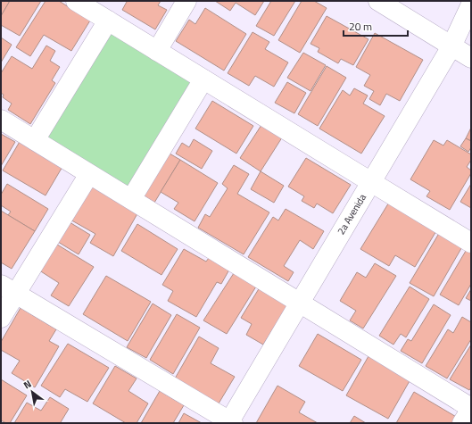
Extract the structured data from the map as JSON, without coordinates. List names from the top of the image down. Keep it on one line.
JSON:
{"streets":{"street":["2a Avenida"]},"scale_bar":"20 m","north":"top left"}
